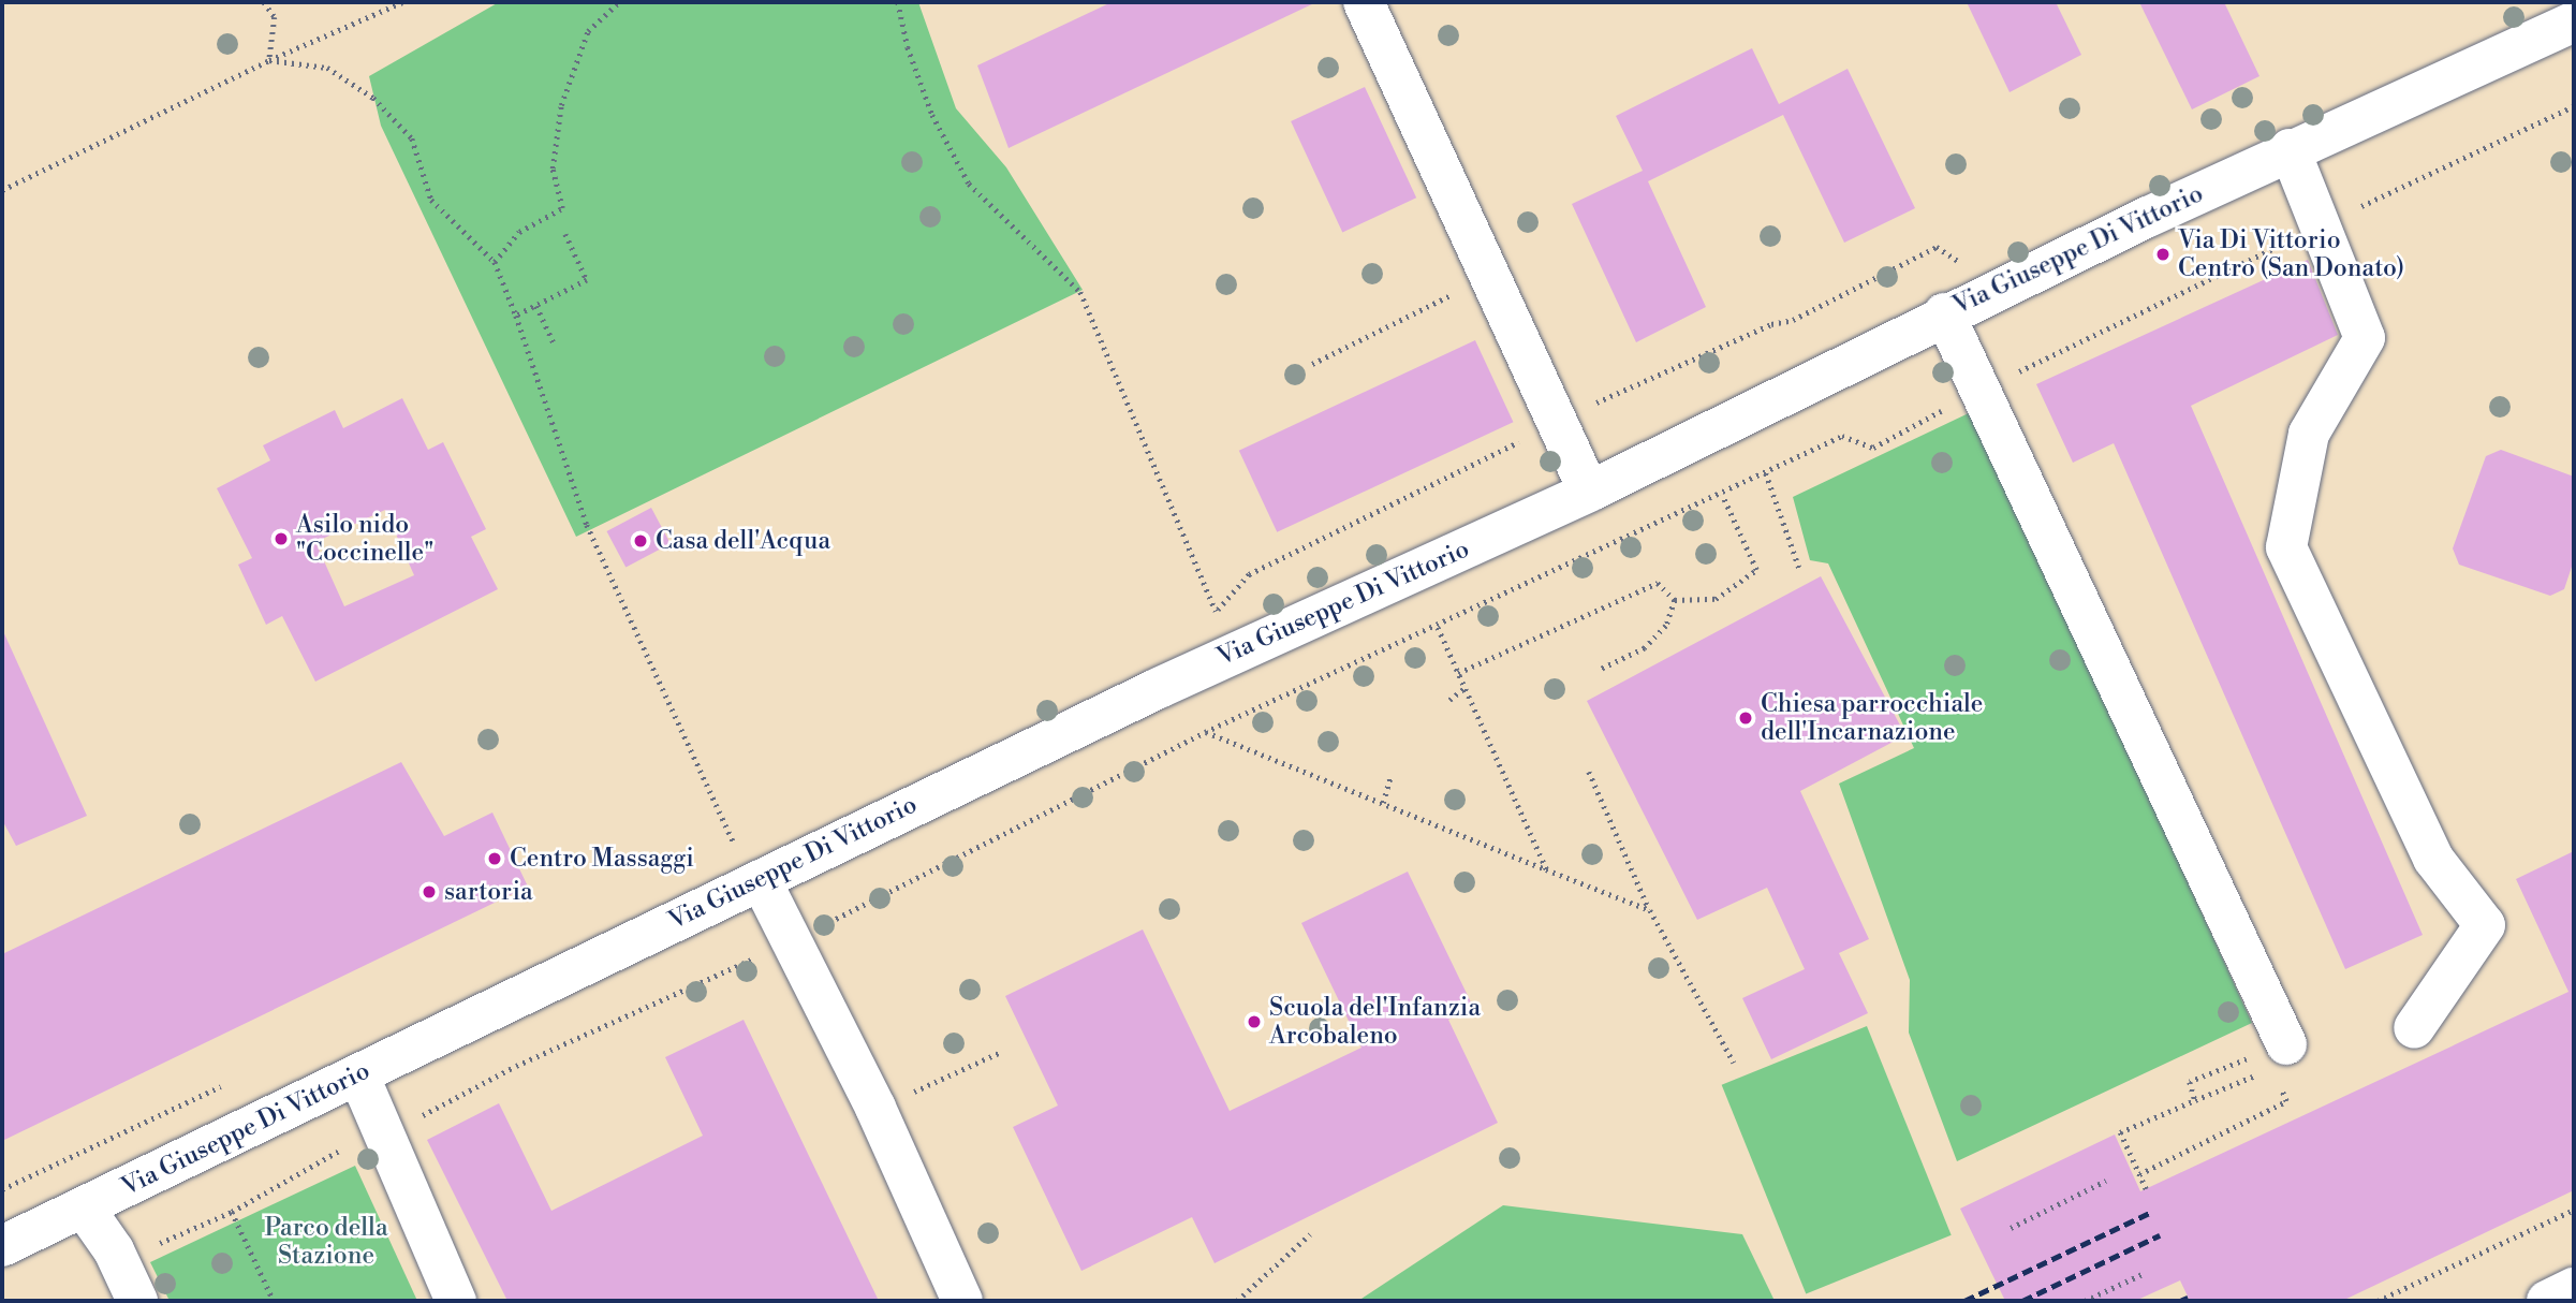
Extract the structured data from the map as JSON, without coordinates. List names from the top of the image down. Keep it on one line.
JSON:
{"streets":{"street":["Via Giuseppe Di Vittorio"]},"parks":["Parco della Stazione"],"places":["Via Di Vittorio Centro (San Donato)","Asilo nido \"Coccinelle\"","Casa dell'Acqua","Chiesa parrocchiale dell'Incarnazione","Centro Massaggi","sartoria","Scuola del'Infanzia Arcobaleno"]}
